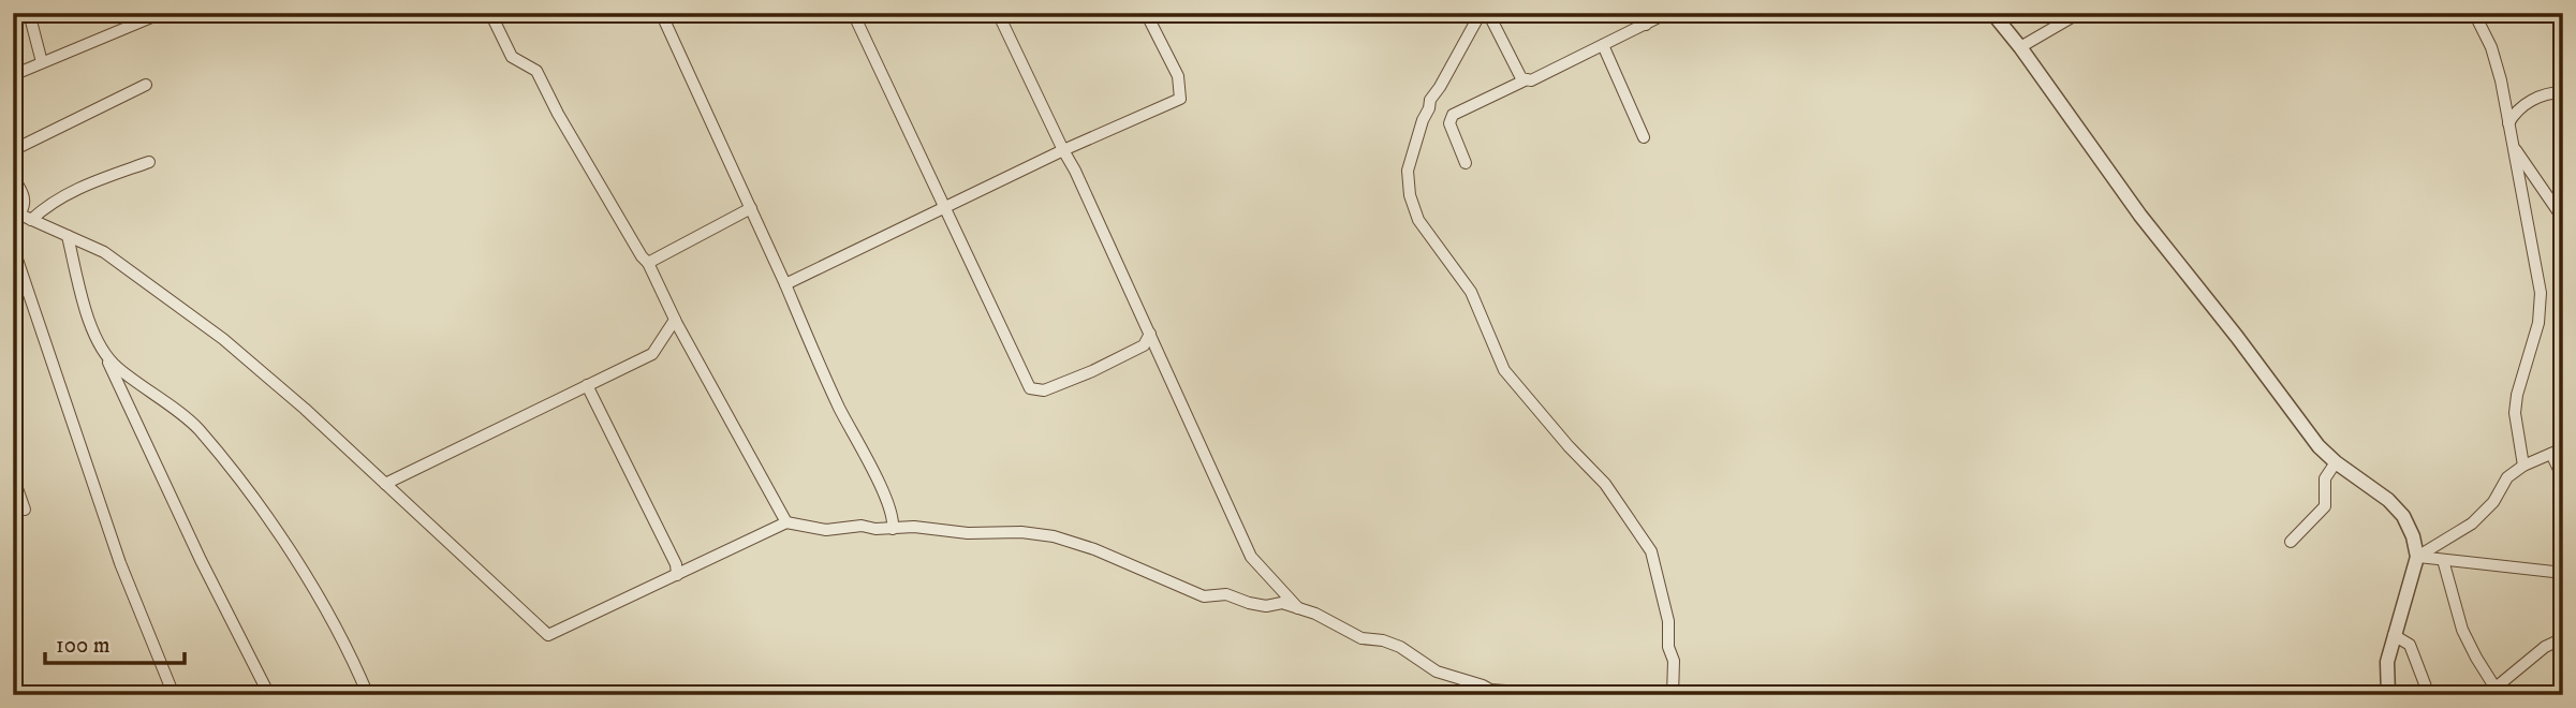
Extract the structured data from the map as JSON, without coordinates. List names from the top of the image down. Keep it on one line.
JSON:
{"scale_bar":"100 m"}
